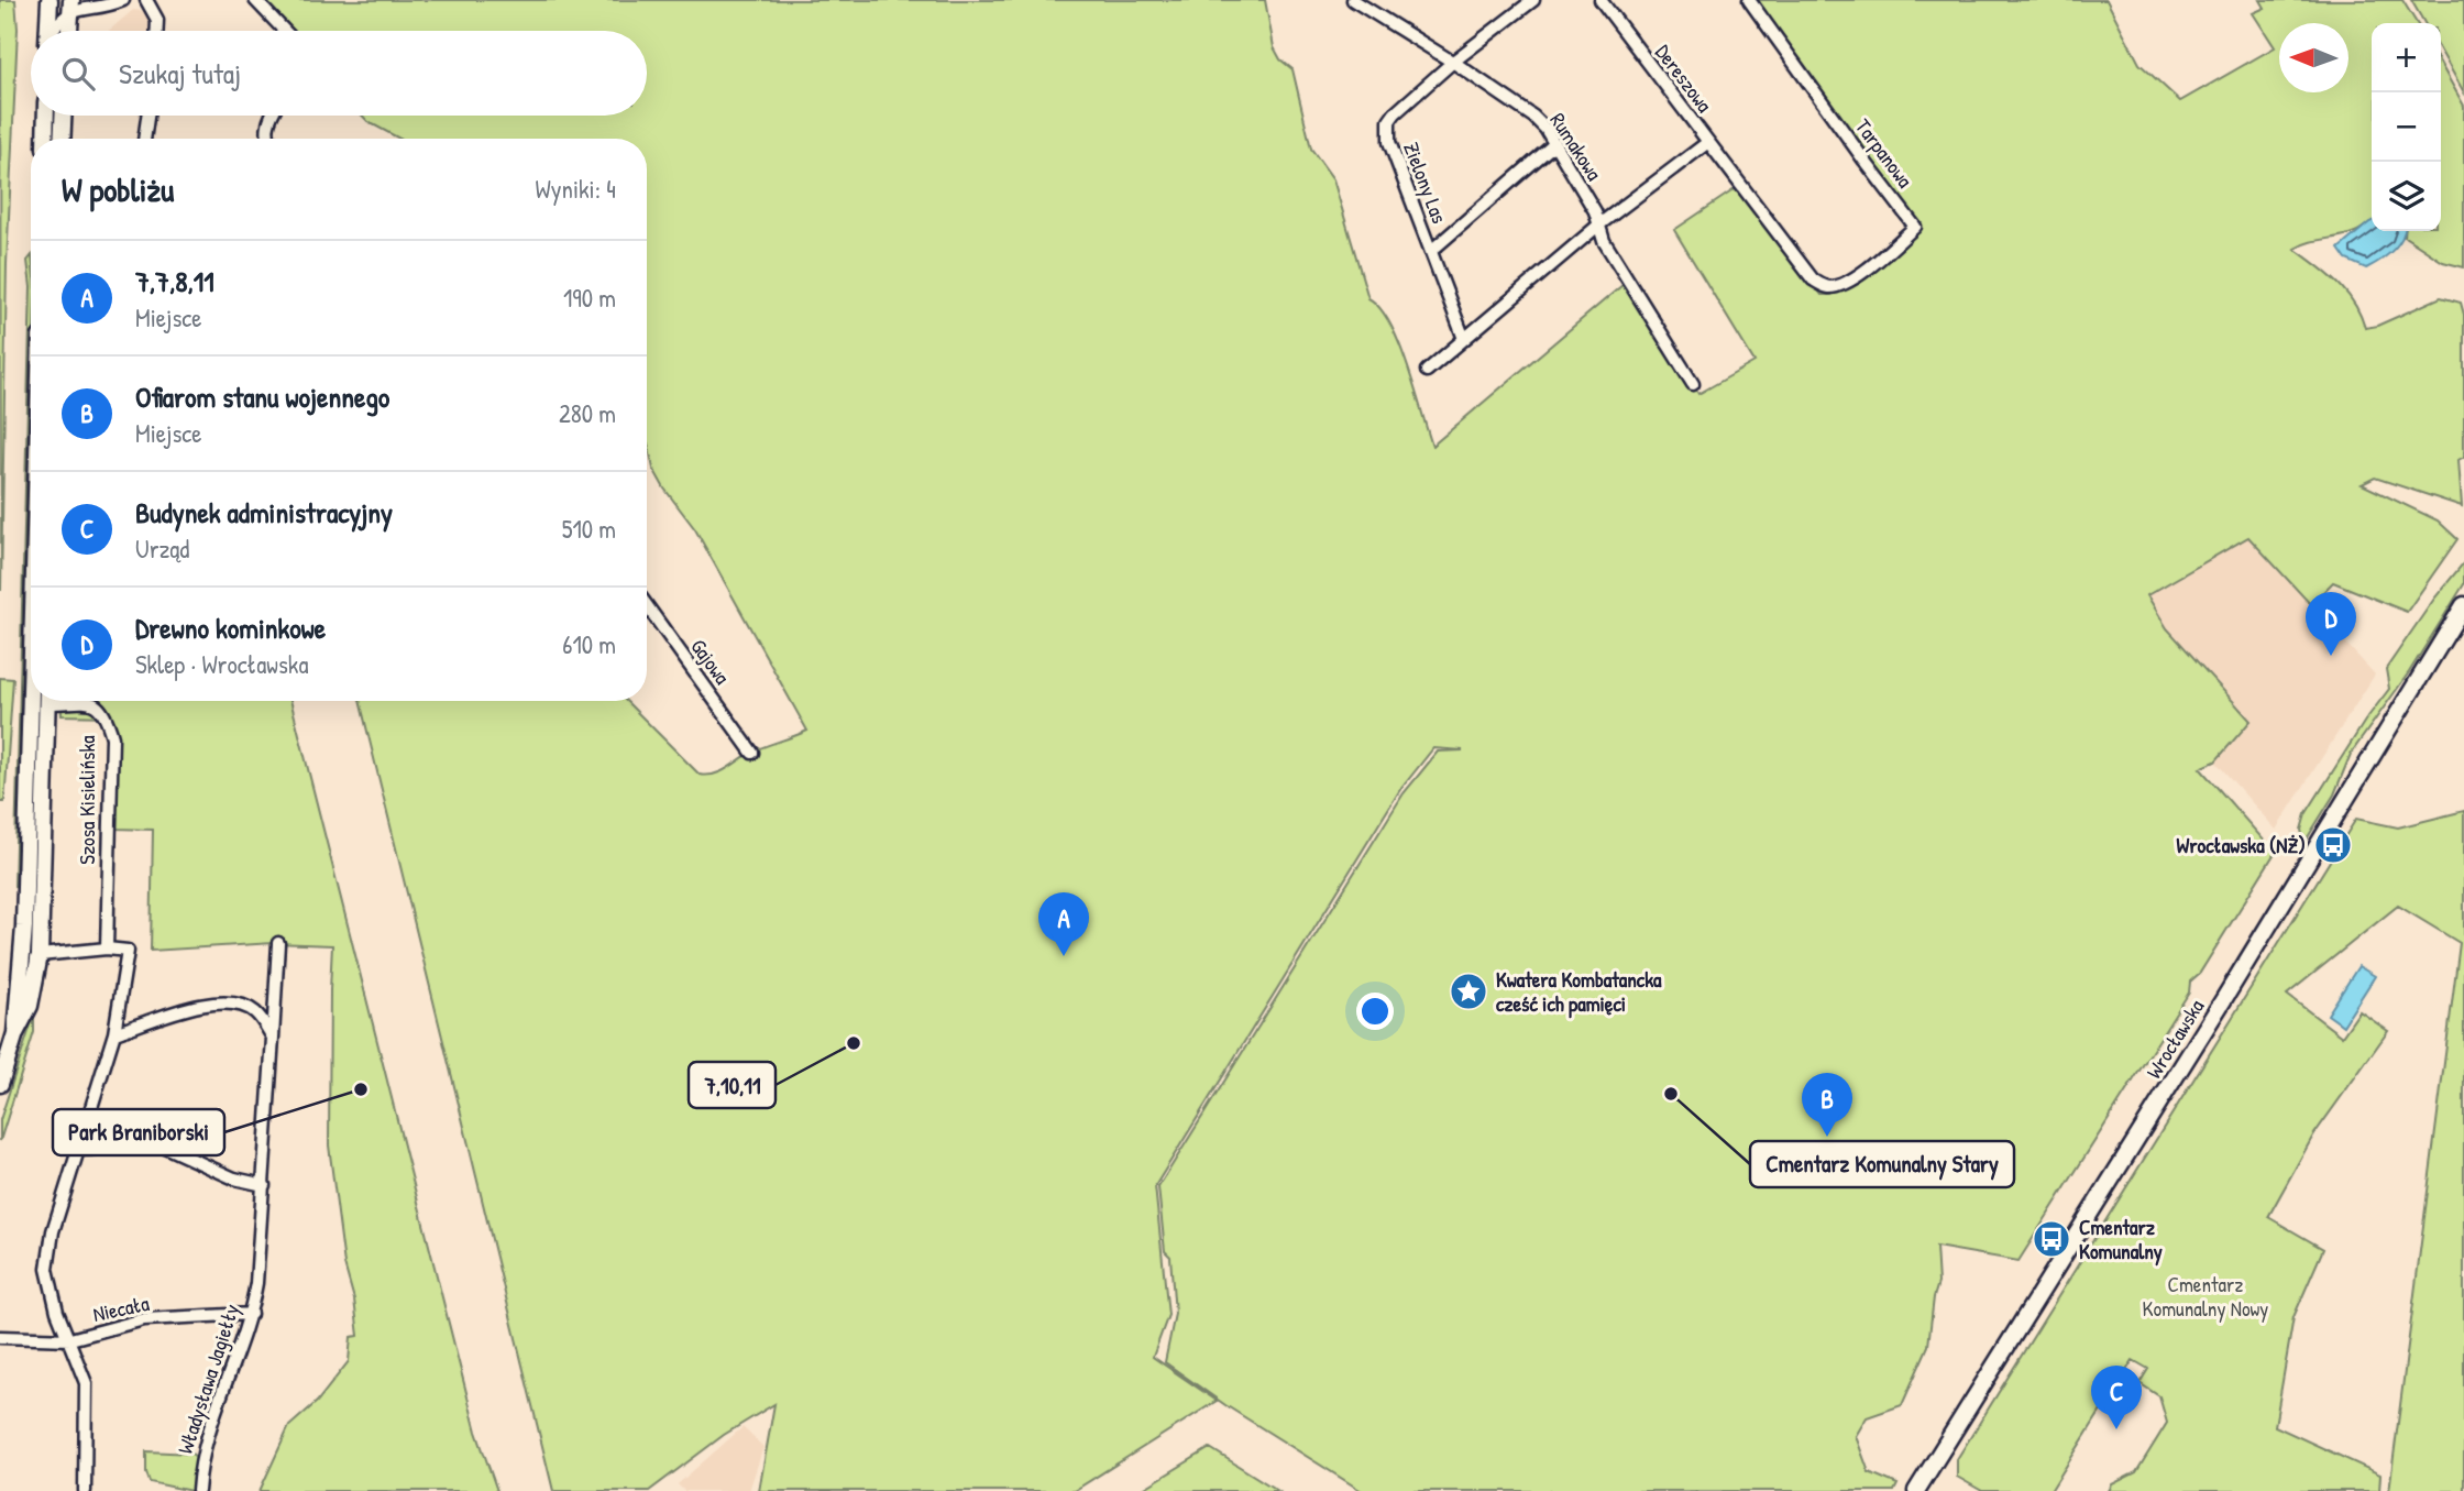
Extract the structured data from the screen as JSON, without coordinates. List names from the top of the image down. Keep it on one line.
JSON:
{"streets":{"street":["Dereszowa","Rumakowa","Tarpanowa","Zielony Las","Gajowa","Szosa Kisielińska","Wrocławska","Niecała","Władysława Jagiełły"]},"crossings":[["Dereszowa","Rumakowa"],["Dereszowa","Tarpanowa"],["Rumakowa","Zielony Las"],["Niecała","Władysława Jagiełły"]],"parks":["Cmentarz Komunalny Nowy"],"places":{"bus stop":["Wrocławska (NŻ)","Cmentarz Komunalny"],"place":["Kwatera Kombatancka cześć ich pamięci"],"other":["7,10,11","Park Braniborski","Cmentarz Komunalny Stary"]},"north":"left","page":{"map_buttons":["+","−"],"search":"Szukaj tutaj","heading":["W pobliżu","Wyniki: 4"],"list":[{"mark":"A","name":"7,7,8,11","note":"Miejsce","value":"190 m"},{"mark":"B","name":"Ofiarom stanu wojennego","note":"Miejsce","value":"280 m"},{"mark":"C","name":"Budynek administracyjny","note":"Urząd","value":"510 m"},{"mark":"D","name":"Drewno kominkowe","note":"Sklep · Wrocławska","value":"610 m"}],"pins":["D","A","B","C"]}}
